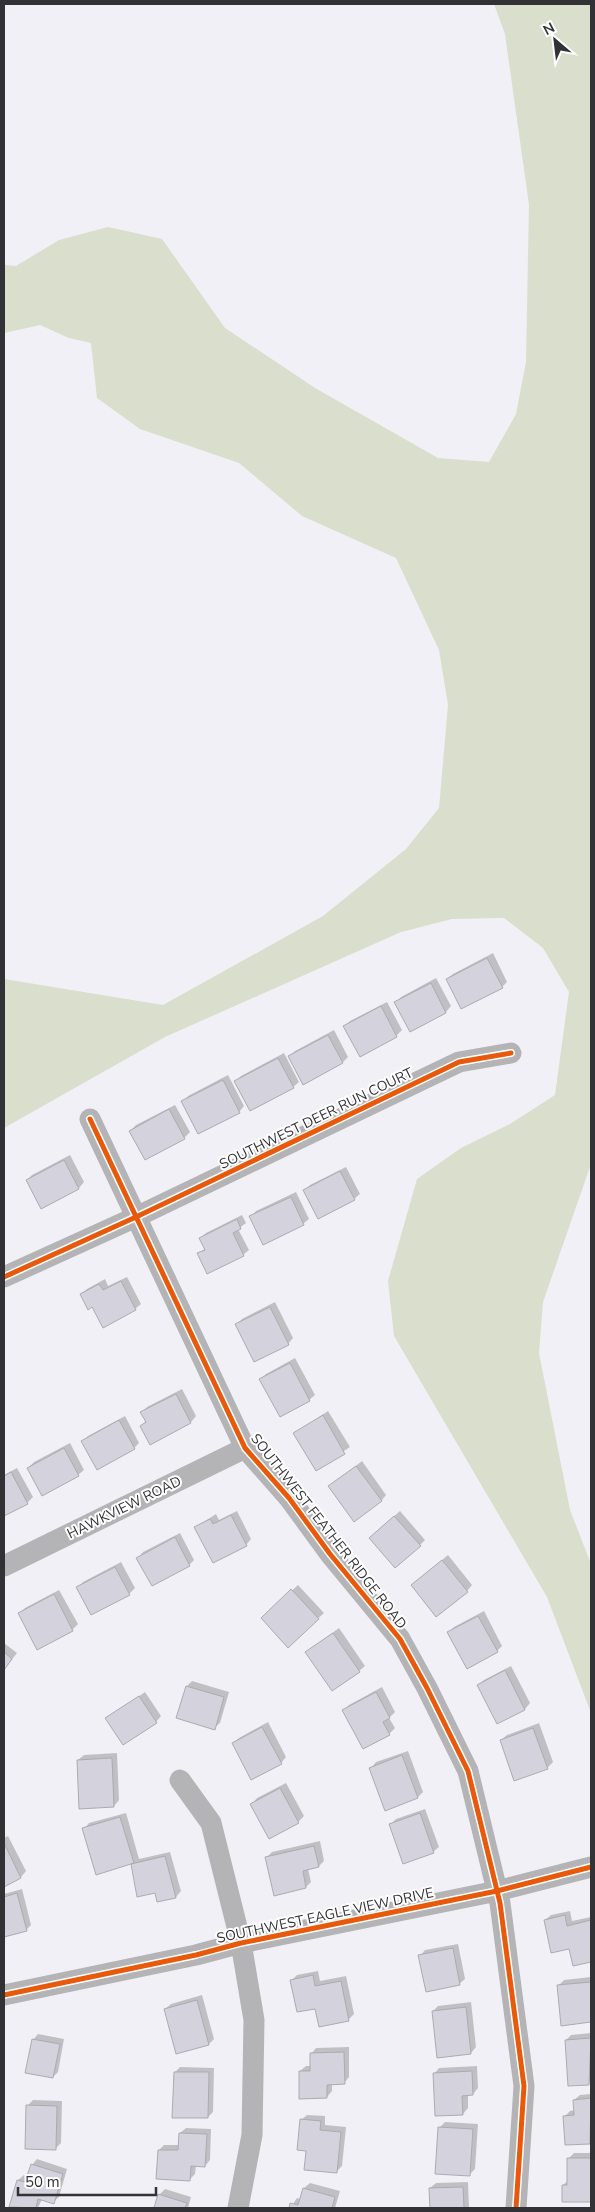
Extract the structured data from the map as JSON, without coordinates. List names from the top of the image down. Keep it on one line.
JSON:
{"streets":{"street":["SOUTHWEST DEER RUN COURT","HAWKVIEW ROAD","SOUTHWEST FEATHER RIDGE ROAD","SOUTHWEST EAGLE VIEW DRIVE"]},"crossings":[["SOUTHWEST DEER RUN COURT","SOUTHWEST FEATHER RIDGE ROAD"],["HAWKVIEW ROAD","SOUTHWEST FEATHER RIDGE ROAD"],["SOUTHWEST FEATHER RIDGE ROAD","SOUTHWEST EAGLE VIEW DRIVE"]],"scale_bar":"50 m","north":"top left"}
